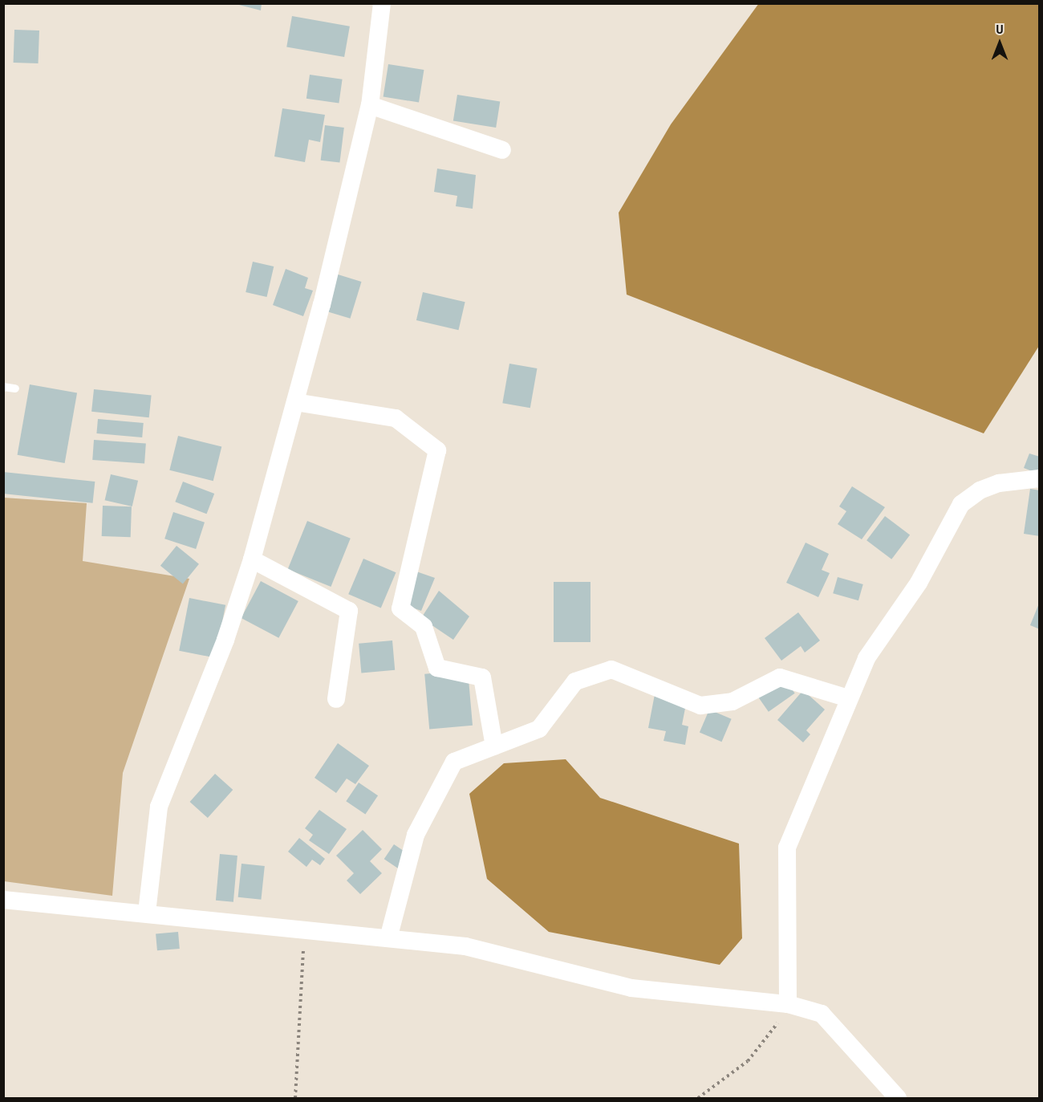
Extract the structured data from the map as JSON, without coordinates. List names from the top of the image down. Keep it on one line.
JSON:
{"north":"top"}
